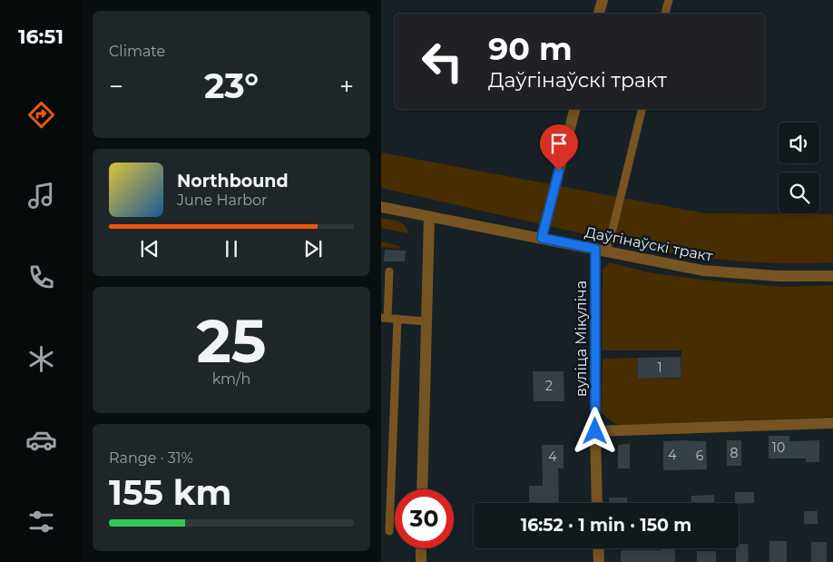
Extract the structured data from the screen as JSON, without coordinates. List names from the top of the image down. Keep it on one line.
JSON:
{"streets":{"street":["Даўгінаўскі тракт","вуліца Мікуліча"]},"crossings":[["Даўгінаўскі тракт","вуліца Мікуліча"]],"house_numbers":["1","2","10","8","4","6","4"],"page":{"tabs":"16:51","tile":["Climate",["25","km/h"],["Range · 31%","155 km"]],"turn":["90 m","Даўгінаўскі тракт"],"heat":["−","23°","+"],"song":["Northbound","June Harbor"],"limit":"30","trip":"16:52 · 1 min · 150 m"}}
